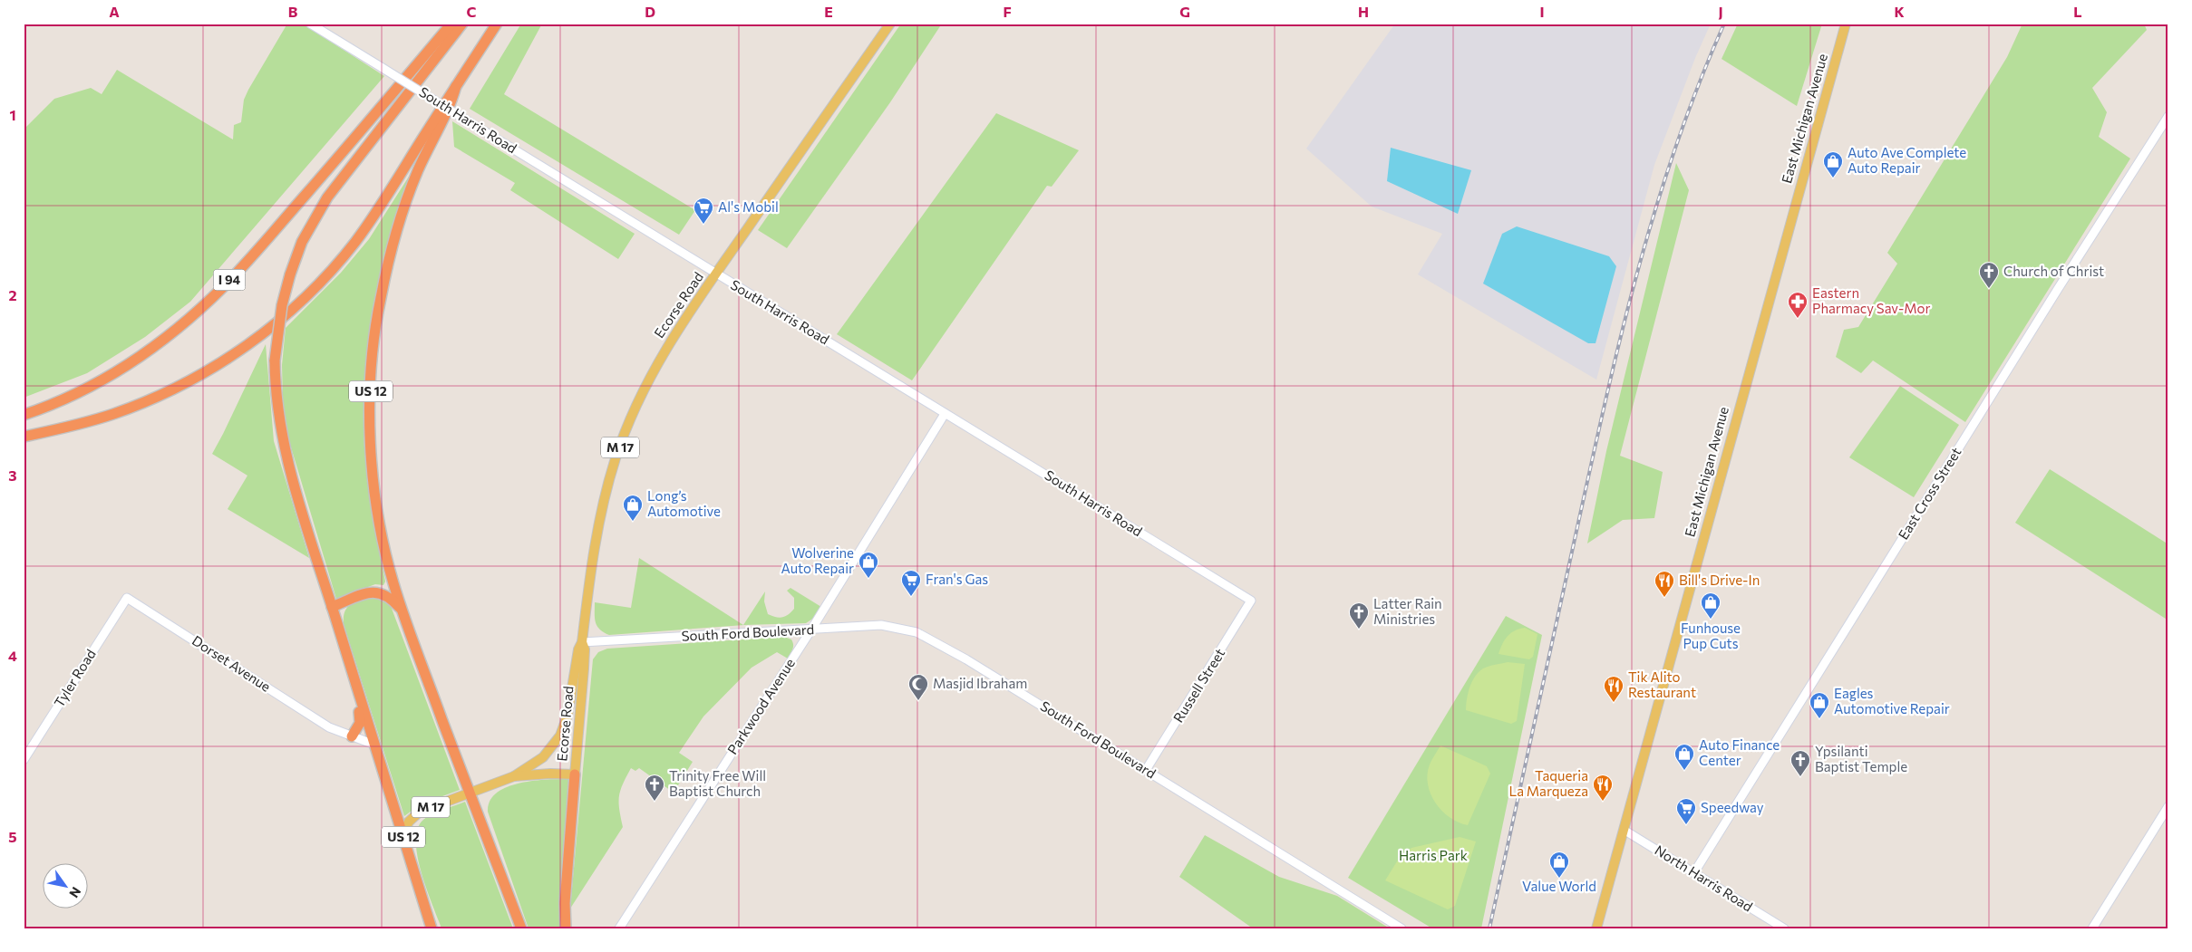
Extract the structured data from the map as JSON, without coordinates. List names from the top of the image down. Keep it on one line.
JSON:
{"streets":{"highway":["I 94","US 12"],"main road":["East Michigan Avenue","Ecorse Road","M 17"],"street":["South Harris Road","East Cross Street","South Ford Boulevard","Dorset Avenue","Tyler Road","Russell Street","Parkwood Avenue","North Harris Road"]},"crossings":[["East Michigan Avenue","North Harris Road"],["South Harris Road","Ecorse Road"],["South Harris Road","Russell Street"],["South Harris Road","Parkwood Avenue"],["Ecorse Road","US 12"],["Ecorse Road","South Ford Boulevard"],["East Cross Street","North Harris Road"],["South Ford Boulevard","Russell Street"],["South Ford Boulevard","Parkwood Avenue"],["Dorset Avenue","Tyler Road"]],"parks":["Harris Park"],"places":{"shop":["Auto Ave Complete Auto Repair","Long’s Automotive","Wolverine Auto Repair","Funhouse Pup Cuts","Eagles Automotive Repair","Auto Finance Center","Value World"],"supermarket":["Al's Mobil","Fran's Gas","Speedway"],"church":["Church of Christ","Latter Rain Ministries","Ypsilanti Baptist Temple","Trinity Free Will Baptist Church"],"pharmacy":["Eastern Pharmacy Sav-Mor"],"restaurant":["Bill's Drive-In","Tik Alito Restaurant","Taqueria La Marqueza"],"mosque":["Masjid Ibraham"]},"north":"bottom right","grid":{"columns":["A","B","C","D","E","F","G","H","I","J","K","L"],"rows":["1","2","3","4","5"]}}
